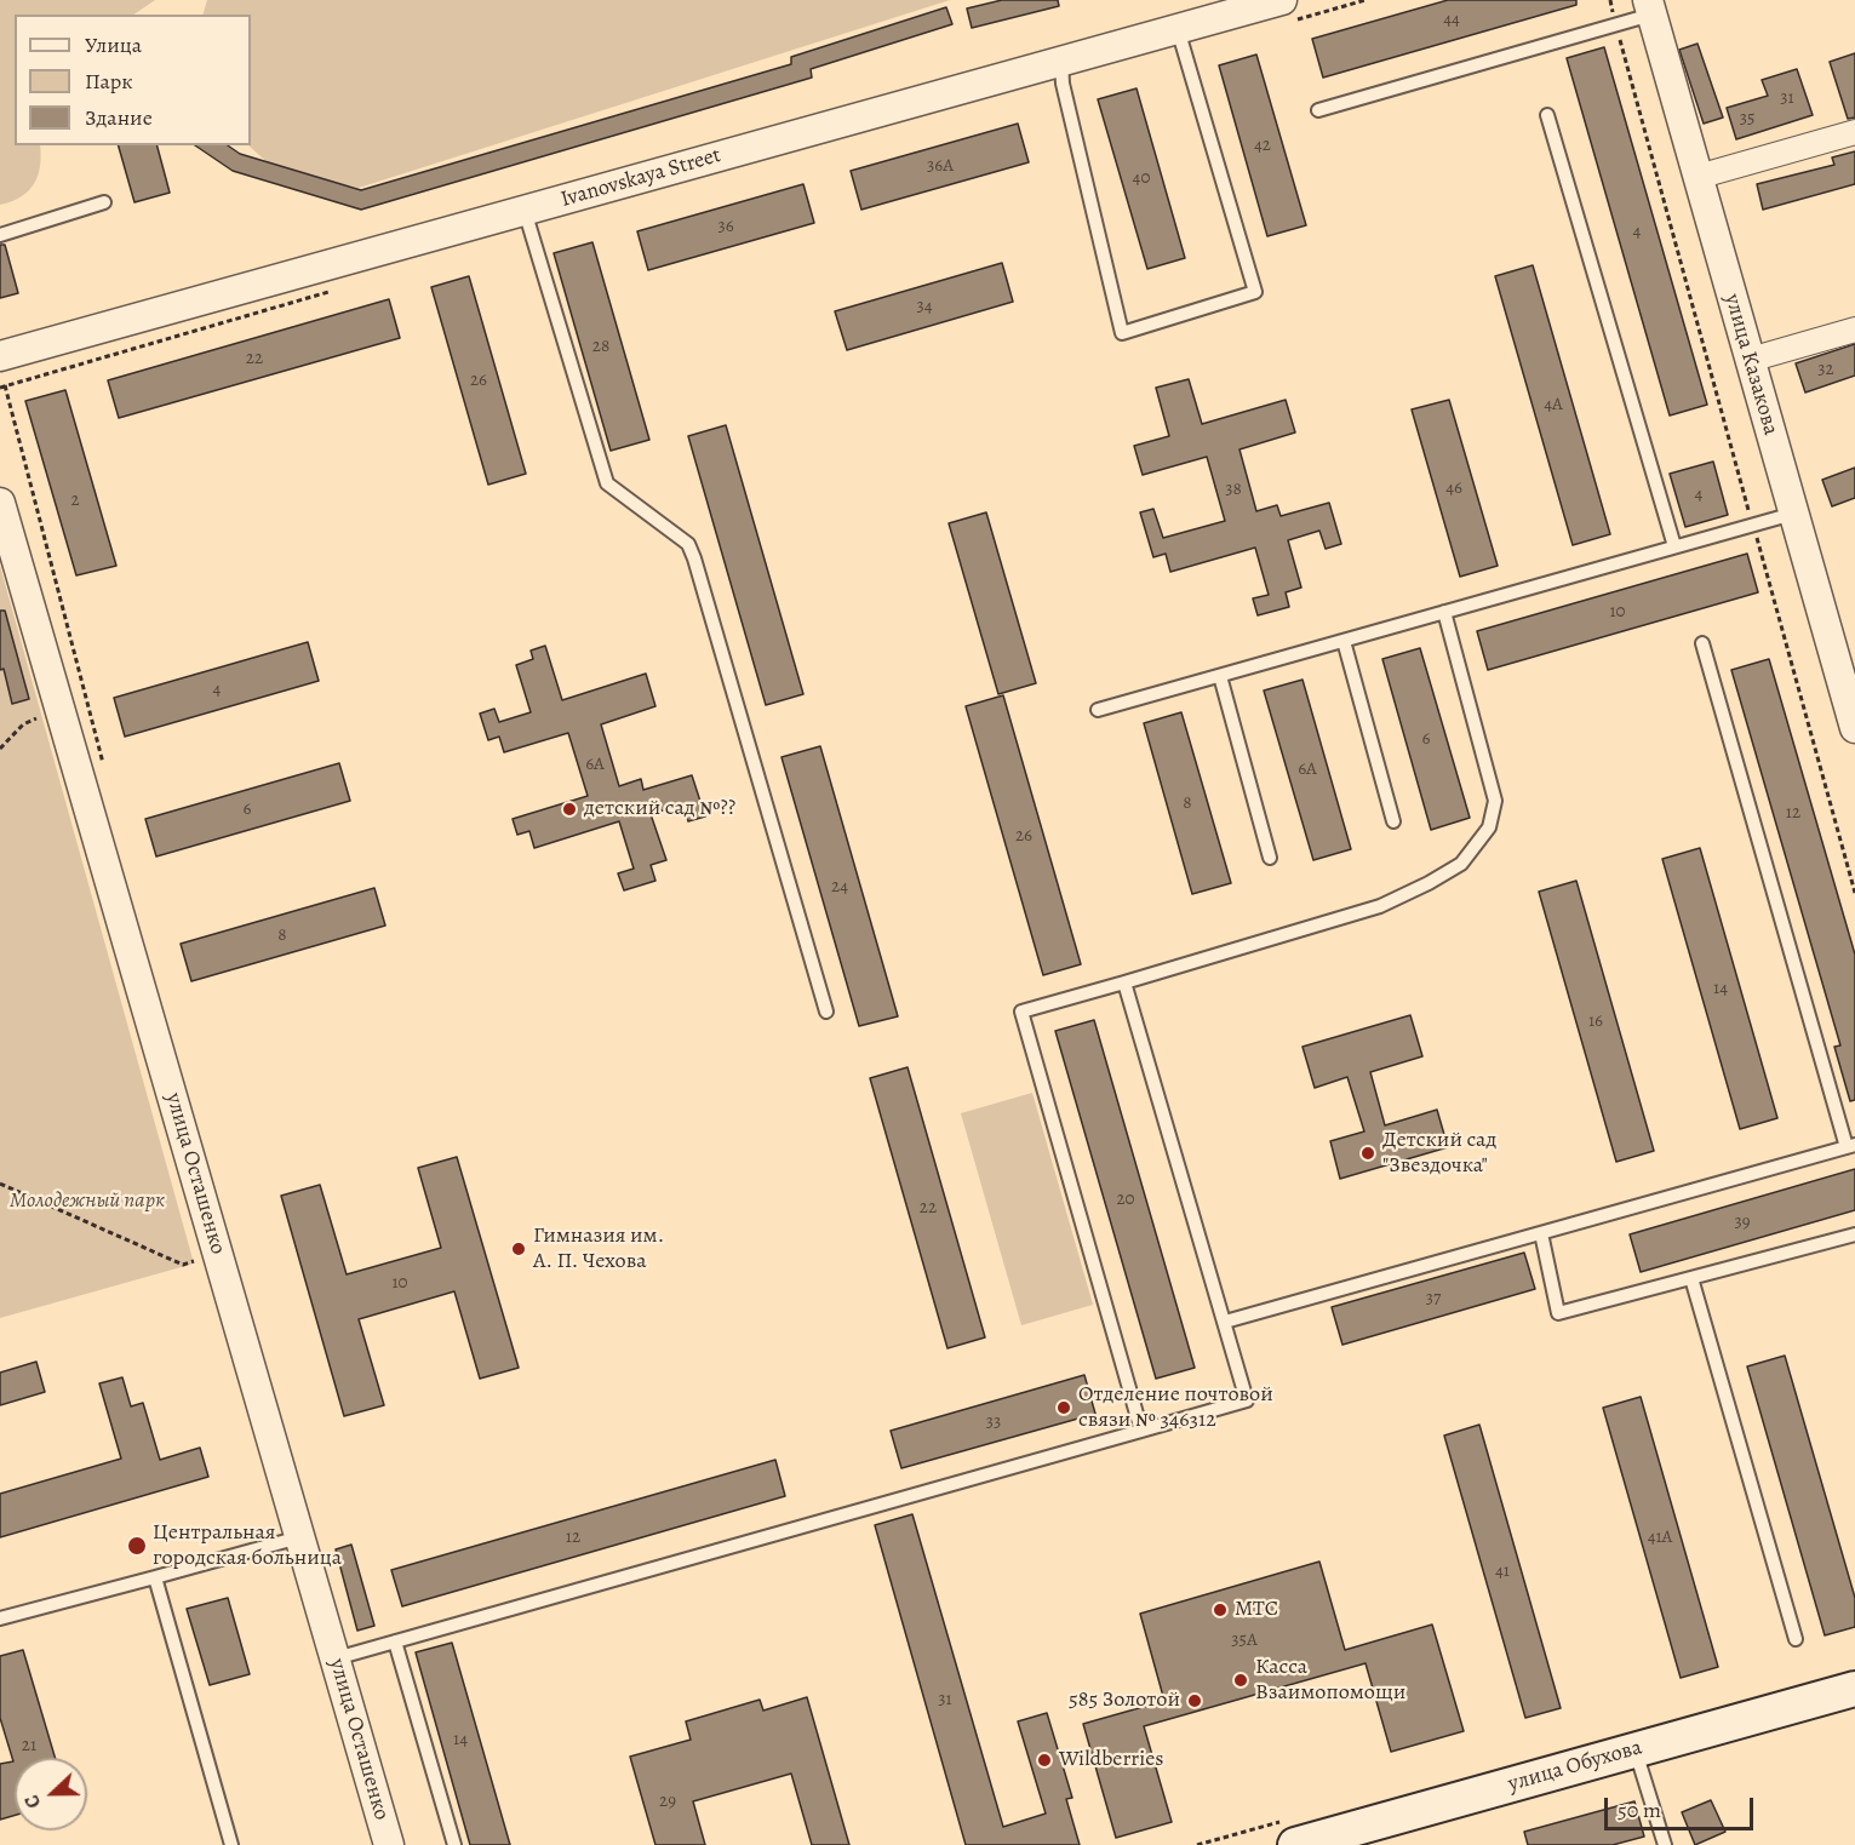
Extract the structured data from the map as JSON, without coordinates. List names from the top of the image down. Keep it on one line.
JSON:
{"streets":{"main road":["улица Обухова"],"street":["Ivanovskaya Street","улица Казакова","улица Осташенко"]},"parks":["Молодежный парк"],"places":["детский сад №??","Детский сад \"Звездочка\"","Гимназия им. А. П. Чехова","Отделение почтовой связи № 346312","Центральная городская больница","МТС","Касса Взаимопомощи","585 Золотой","Wildberries"],"house_numbers":["44","31","35","42","36А","40","36","4","34","28","22","32","26","4А","46","38","4","2","10","4","6","6А","6А","8","6","12","26","24","8","14","16","20","22","39","10","37","33","12","41А","41","35А","31","14","21","29"],"legend":["Улица","Парк","Здание"],"scale_bar":"50 m","north":"left"}
